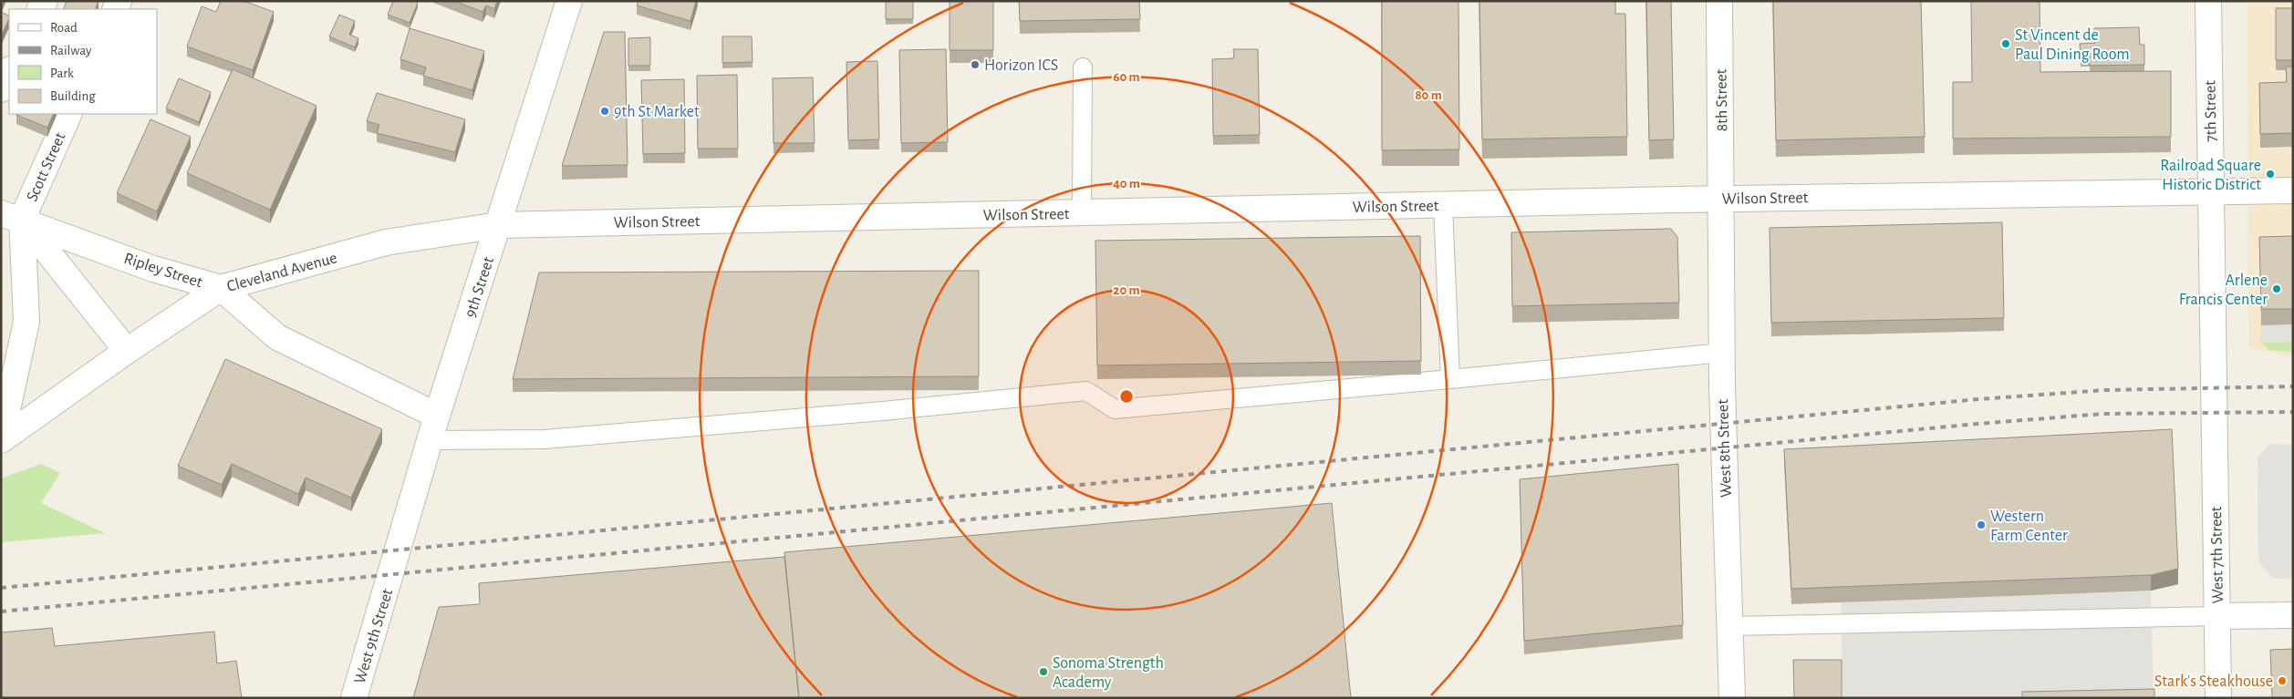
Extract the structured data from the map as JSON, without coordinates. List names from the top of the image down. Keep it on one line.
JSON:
{"streets":{"street":["8th Street","7th Street","Scott Street","Wilson Street","Ripley Street","Cleveland Avenue","9th Street","West 8th Street","West 7th Street","West 9th Street"]},"crossings":[["8th Street","Wilson Street"],["8th Street","West 8th Street"],["7th Street","Wilson Street"],["7th Street","West 7th Street"],["Scott Street","Ripley Street"],["Wilson Street","Cleveland Avenue"],["Wilson Street","9th Street"],["Wilson Street","West 8th Street"],["Ripley Street","Cleveland Avenue"],["Ripley Street","9th Street"],["Cleveland Avenue","9th Street"],["9th Street","West 9th Street"]],"places":["St Vincent de Paul Dining Room","Horizon ICS","9th St Market","Railroad Square Historic District","Arlene Francis Center","Western Farm Center","Sonoma Strength Academy","Stark's Steakhouse"],"legend":["Road","Railway","Park","Building"],"rings":["60 m","80 m","40 m","20 m"]}
